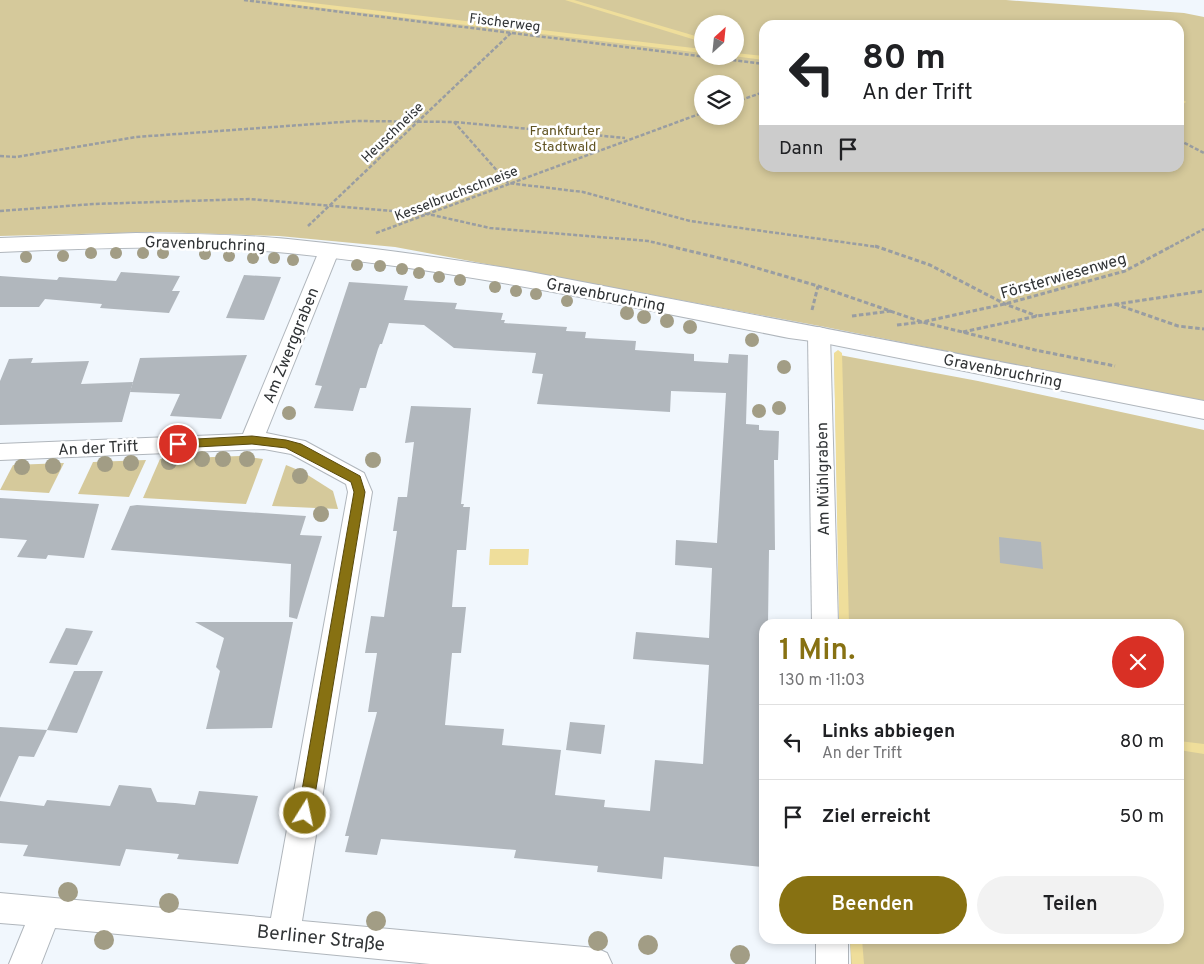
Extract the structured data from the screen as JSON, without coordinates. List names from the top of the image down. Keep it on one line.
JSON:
{"streets":{"street":["Gravenbruchring","Am Zwerggraben","An der Trift","Am Mühlgraben","Berliner Straße"],"path":["Fischerweg","Heuschneise","Kesselbruchschneise","Försterwiesenweg"]},"crossings":[["Fischerweg","Heuschneise"],["Heuschneise","Gravenbruchring"],["Gravenbruchring","Am Zwerggraben"],["Gravenbruchring","Am Mühlgraben"],["Am Zwerggraben","An der Trift"],["An der Trift","Berliner Straße"]],"parks":["Frankfurter Stadtwald"],"north":"top right","page":{"turn":["80 m","An der Trift"],"then":"Dann","heading":["1 Min.","130 m · 11:03"],"list":[{"name":"Links abbiegen","note":"An der Trift","value":"80 m"},{"name":"Ziel erreicht","value":"50 m"}],"buttons":["Beenden","Teilen"]}}
